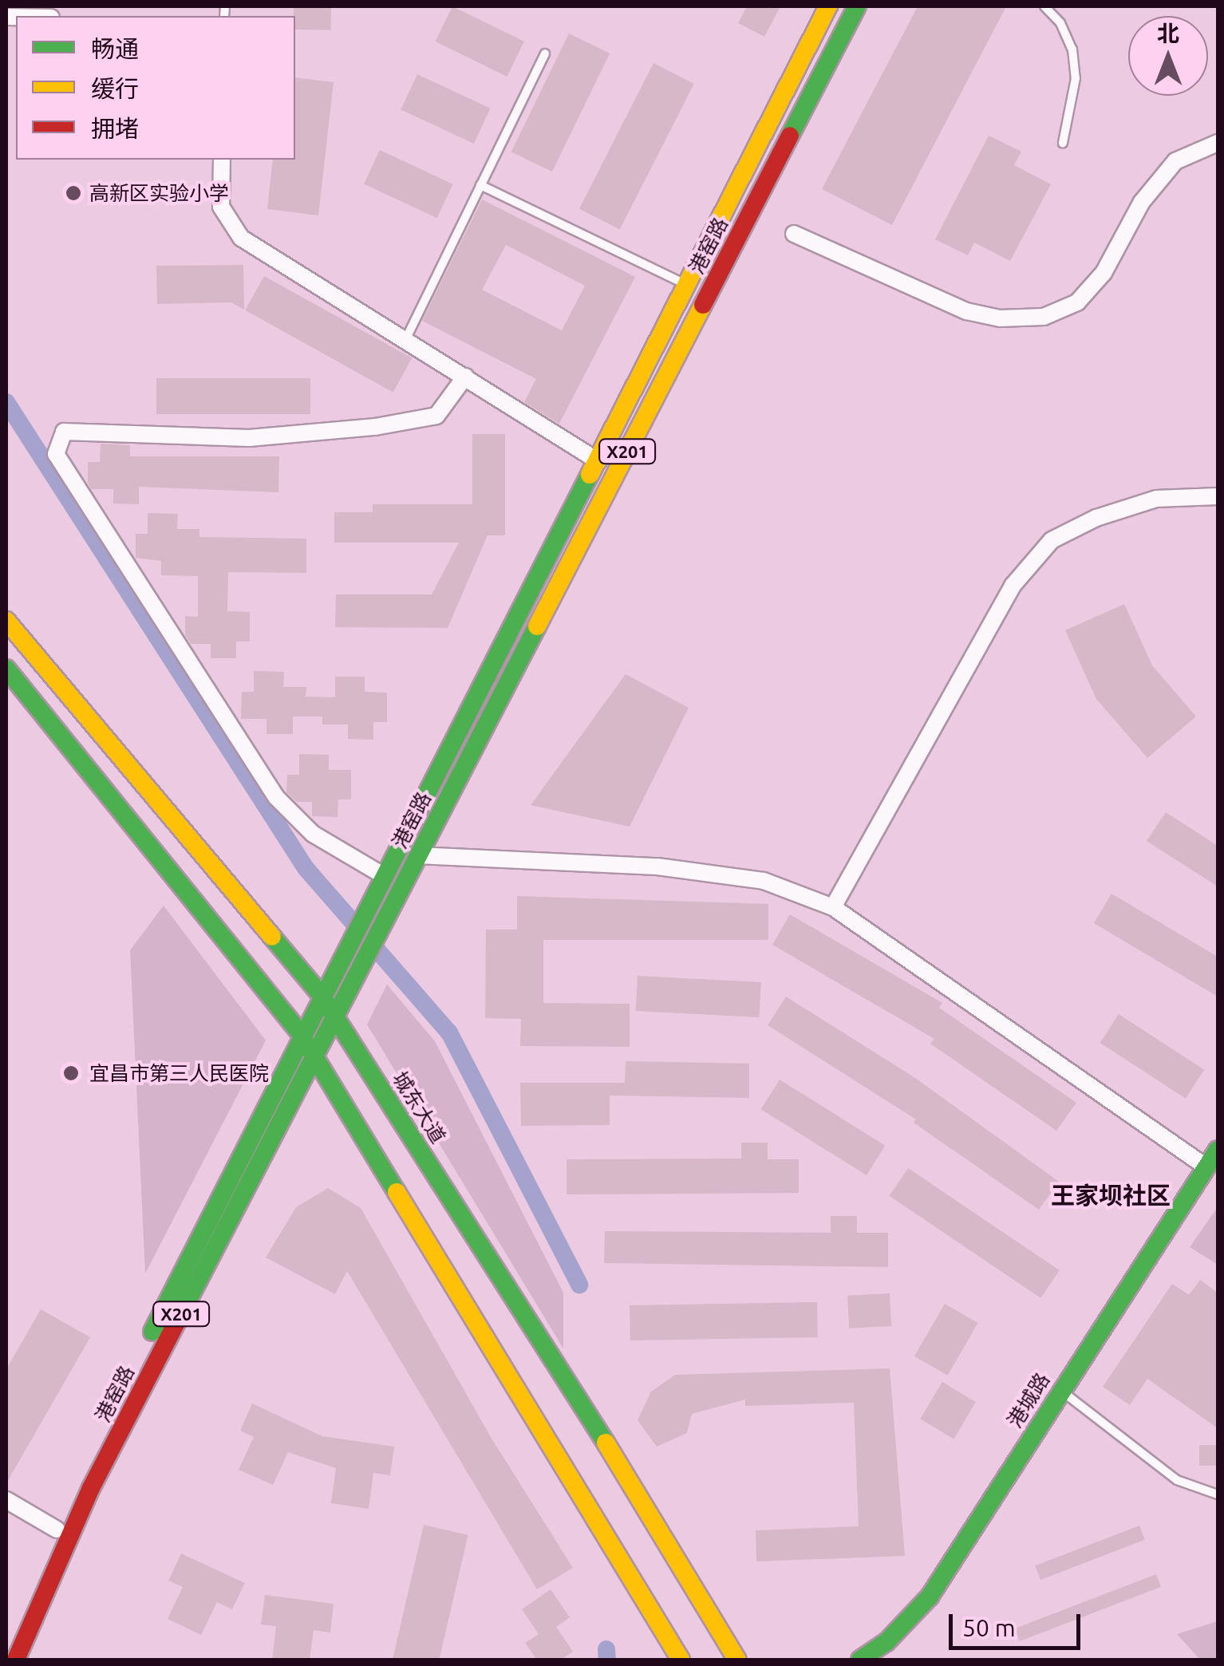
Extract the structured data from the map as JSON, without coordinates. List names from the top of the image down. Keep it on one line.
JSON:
{"streets":{"main road":["港窑路","X201","城东大道","港城路"]},"crossings":[["港窑路","城东大道"]],"districts":["王家坝社区"],"places":["高新区实验小学","宜昌市第三人民医院"],"legend":["畅通","缓行","拥堵"],"scale_bar":"50 m","north":"top"}
